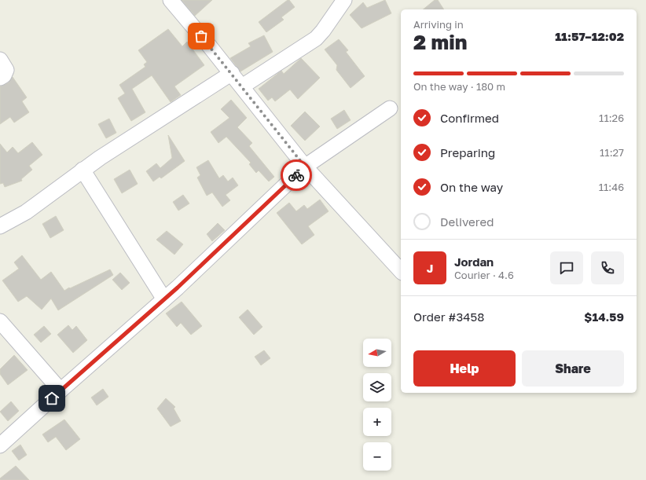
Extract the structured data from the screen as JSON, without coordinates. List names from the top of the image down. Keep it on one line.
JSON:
{"north":"left","page":{"heading":["2 min","Arriving in","11:57–12:02"],"panel":["Jordan","Courier · 4.6","Order #3458","$14.59"],"bar":"On the way · 180 m","list":[["Confirmed","11:26"],["Preparing","11:27"],["On the way","11:46"],"Delivered"],"round":"J","map_buttons":["+","−"],"buttons":["Help","Share"]}}
